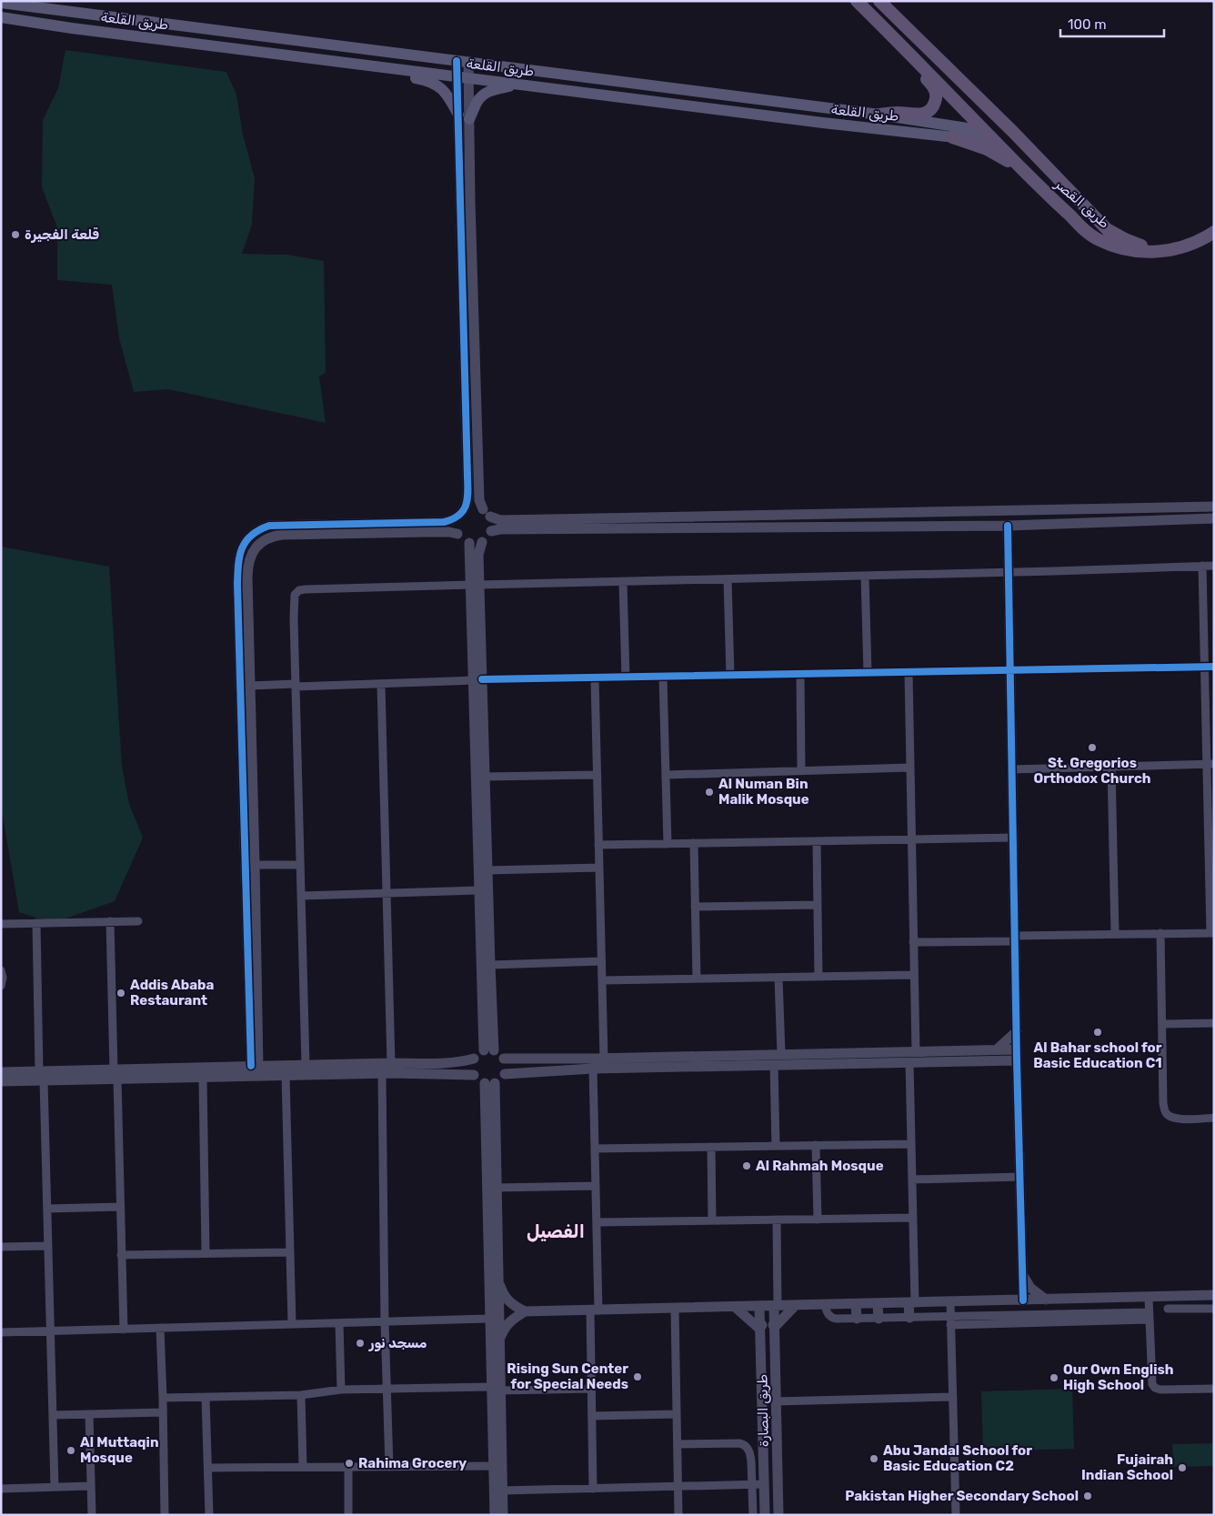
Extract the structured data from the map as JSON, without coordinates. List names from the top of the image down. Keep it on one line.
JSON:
{"streets":{"main road":["طريق القلعة","طريق القصر"],"street":["طريق البصارة"]},"crossings":[["طريق القلعة","طريق القصر"]],"districts":["الفصيل"],"places":["قلعة الفجيرة","St. Gregorios Orthodox Church","Al Numan Bin Malik Mosque","Addis Ababa Restaurant","Al Bahar school for Basic Education C1","Al Rahmah Mosque","مسجد نور","Rising Sun Center for Special Needs","Our Own English High School","Al Muttaqin Mosque","Abu Jandal School for Basic Education C2","Rahima Grocery","Fujairah Indian School","Pakistan Higher Secondary School"],"scale_bar":"100 m"}
